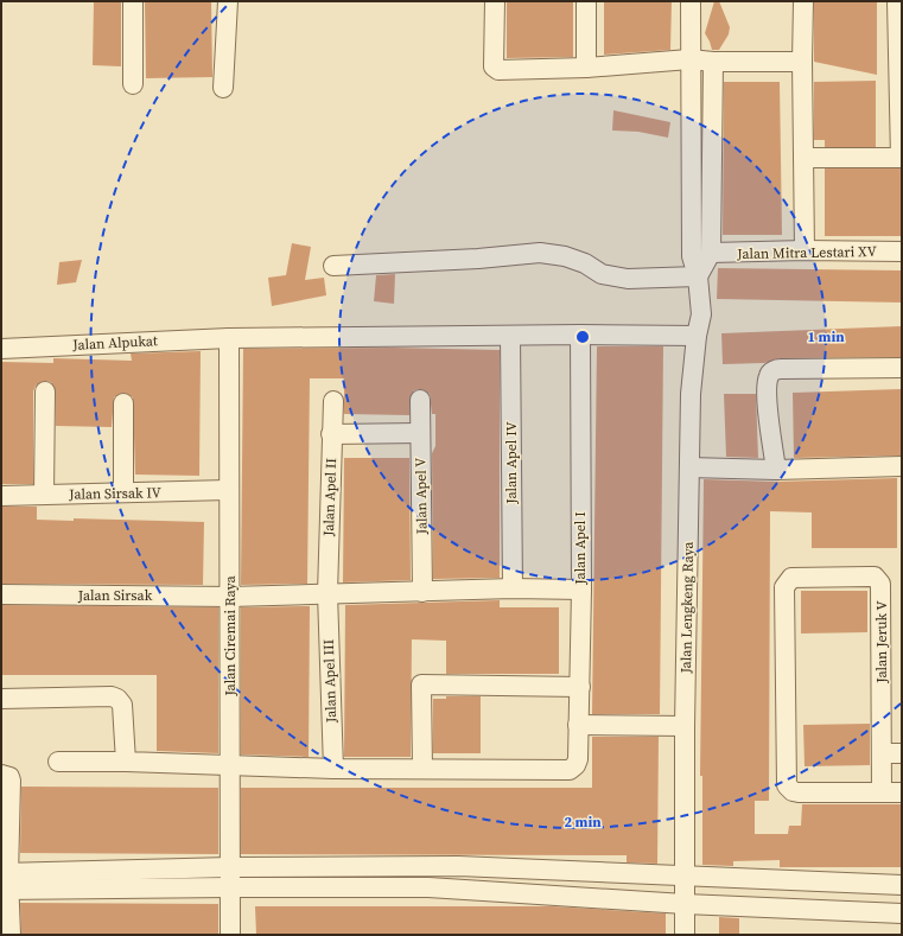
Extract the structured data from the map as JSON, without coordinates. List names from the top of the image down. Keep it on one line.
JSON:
{"streets":{"street":["Jalan Mitra Lestari XV","Jalan Alpukat","Jalan Apel IV","Jalan Sirsak IV","Jalan Apel V","Jalan Apel II","Jalan Apel I","Jalan Sirsak","Jalan Lengkeng Raya","Jalan Ciremai Raya","Jalan Jeruk V","Jalan Apel III"]},"crossings":[["Jalan Alpukat","Jalan Ciremai Raya"],["Jalan Apel IV","Jalan Sirsak"],["Jalan Sirsak IV","Jalan Ciremai Raya"],["Jalan Apel V","Jalan Sirsak"],["Jalan Apel II","Jalan Sirsak"],["Jalan Apel II","Jalan Apel III"],["Jalan Apel I","Jalan Sirsak"],["Jalan Apel I","Jalan Ciremai Raya"],["Jalan Apel I","Jalan Apel III"],["Jalan Sirsak","Jalan Ciremai Raya"],["Jalan Sirsak","Jalan Apel III"]],"rings":["1 min","2 min"]}
